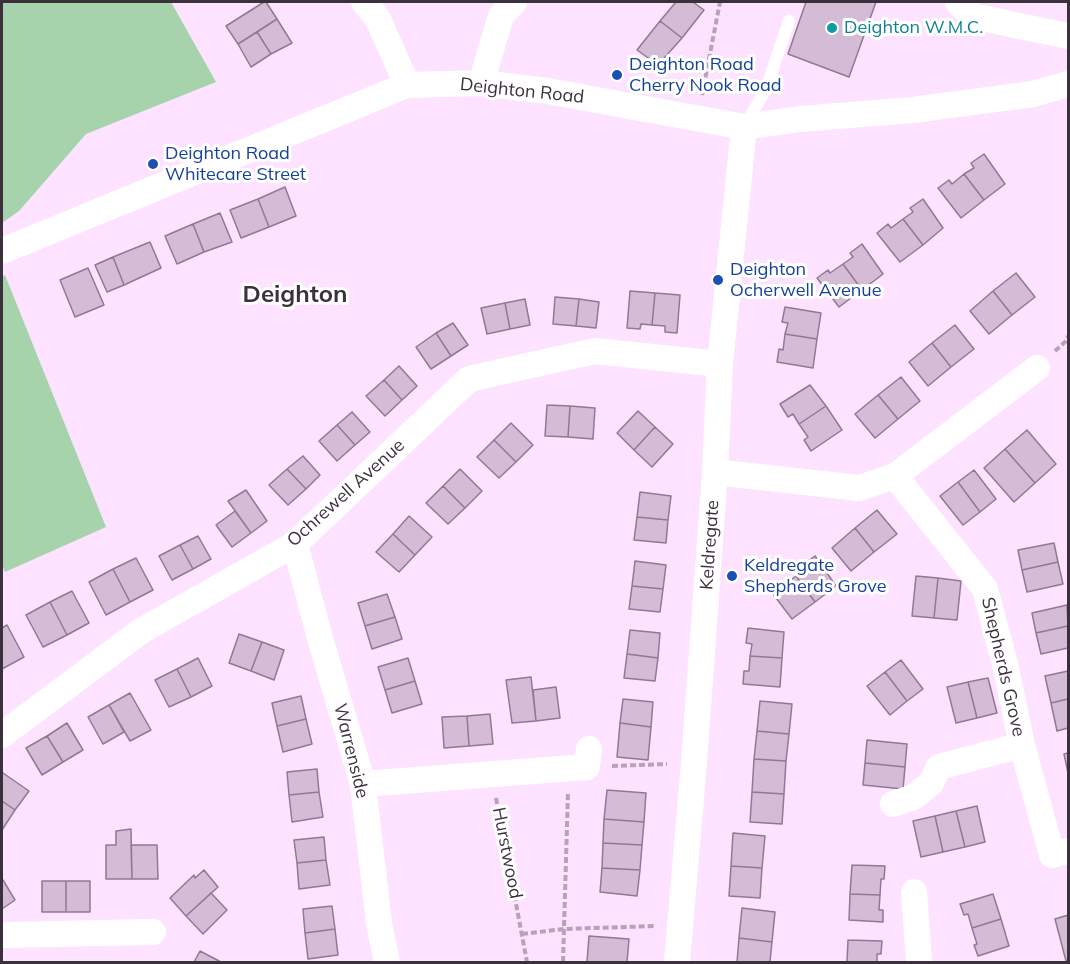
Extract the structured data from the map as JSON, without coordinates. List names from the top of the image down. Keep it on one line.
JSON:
{"streets":{"street":["Deighton Road","Ochrewell Avenue","Keldregate","Shepherds Grove","Warrenside"],"path":["Hurstwood"]},"crossings":[["Deighton Road","Keldregate"],["Ochrewell Avenue","Keldregate"],["Ochrewell Avenue","Warrenside"]],"districts":["Deighton"],"places":["Deighton W.M.C.","Deighton Road Cherry Nook Road","Deighton Road Whitecare Street","Deighton Ocherwell Avenue","Keldregate Shepherds Grove"]}
